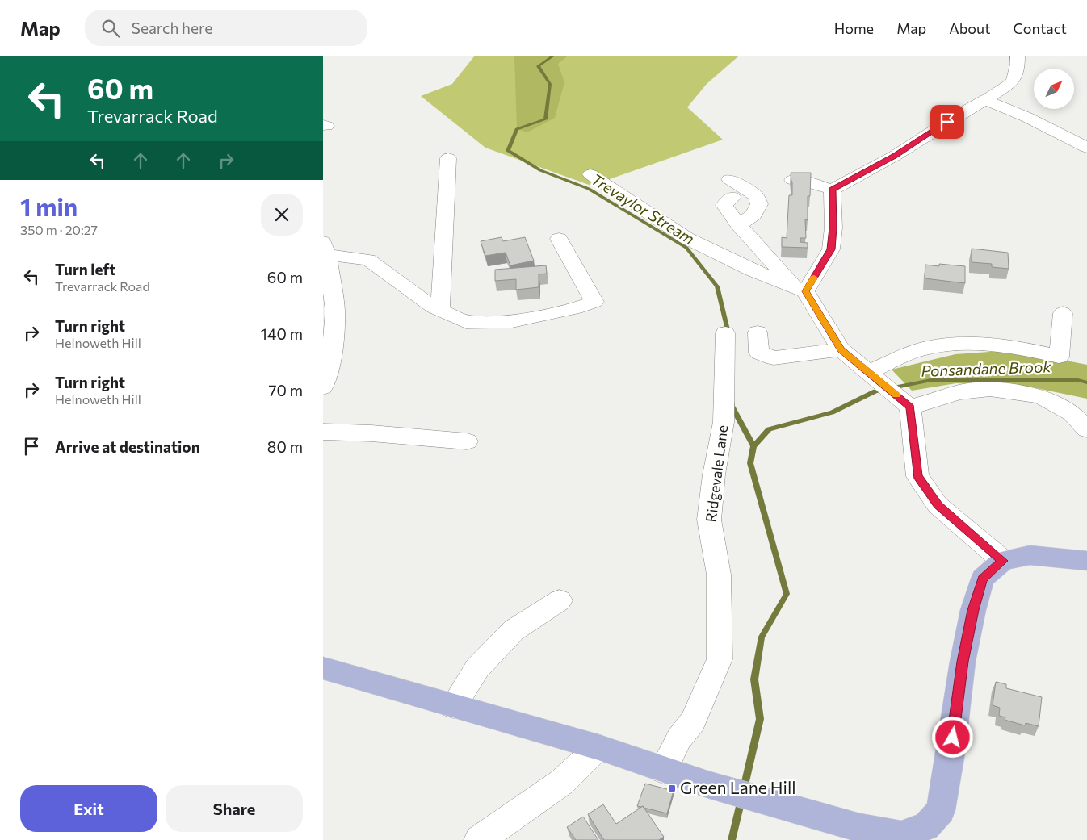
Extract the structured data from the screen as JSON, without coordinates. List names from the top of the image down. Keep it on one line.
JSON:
{"streets":{"street":["Ridgevale Lane"]},"water":["Trevaylor Stream","Ponsandane Brook"],"places":{"transit":["Green Lane Hill"]},"north":"top right","page":{"header":"Map","search":"Search here","nav":["Home","Map","About","Contact"],"turn":["60 m","Trevarrack Road"],"heading":["1 min","350 m · 20:27"],"list":[{"name":"Turn left","note":"Trevarrack Road","value":"60 m"},{"name":"Turn right","note":"Helnoweth Hill","value":"140 m"},{"name":"Turn right","note":"Helnoweth Hill","value":"70 m"},{"name":"Arrive at destination","value":"80 m"}],"buttons":["Exit","Share"]}}
